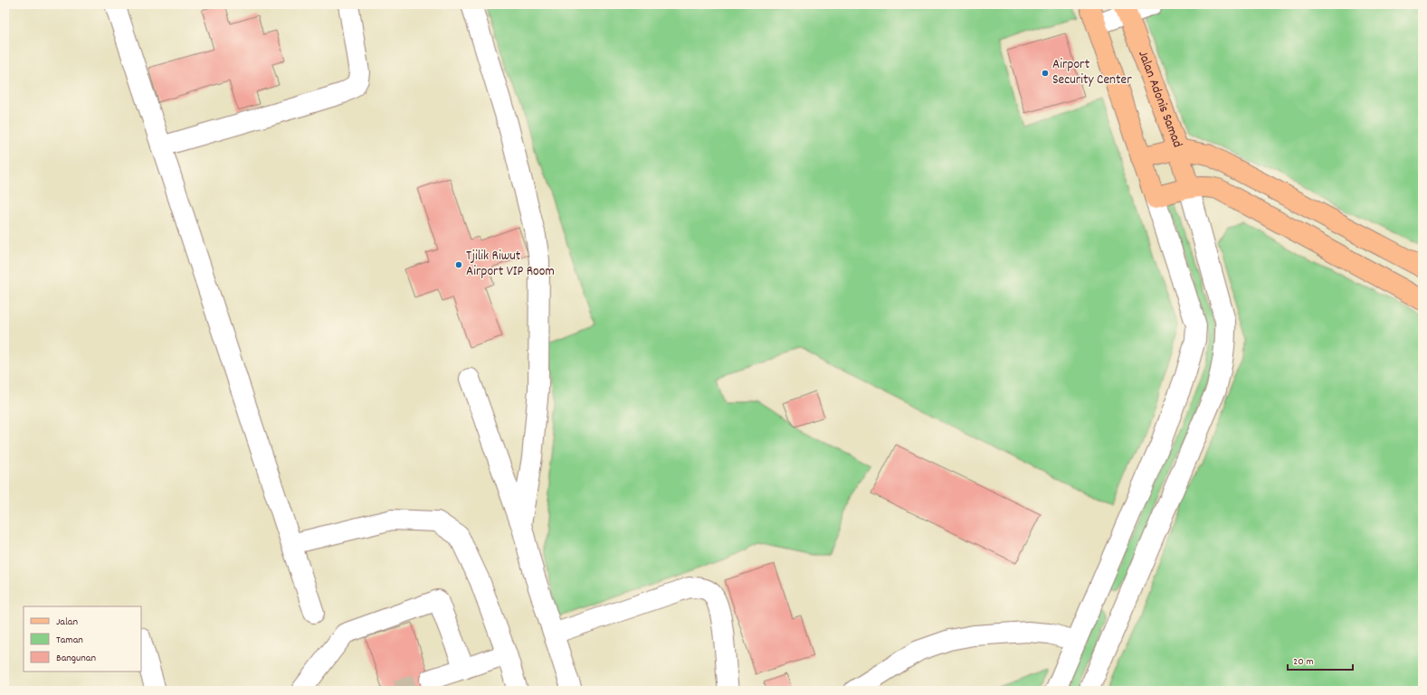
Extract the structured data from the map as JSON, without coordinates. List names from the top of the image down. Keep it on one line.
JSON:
{"streets":{"main road":["Jalan Adonis Samad"]},"places":["Airport Security Center","Tjilik Riwut Airport VIP Room"],"legend":["Jalan","Taman","Bangunan"],"scale_bar":"20 m"}
